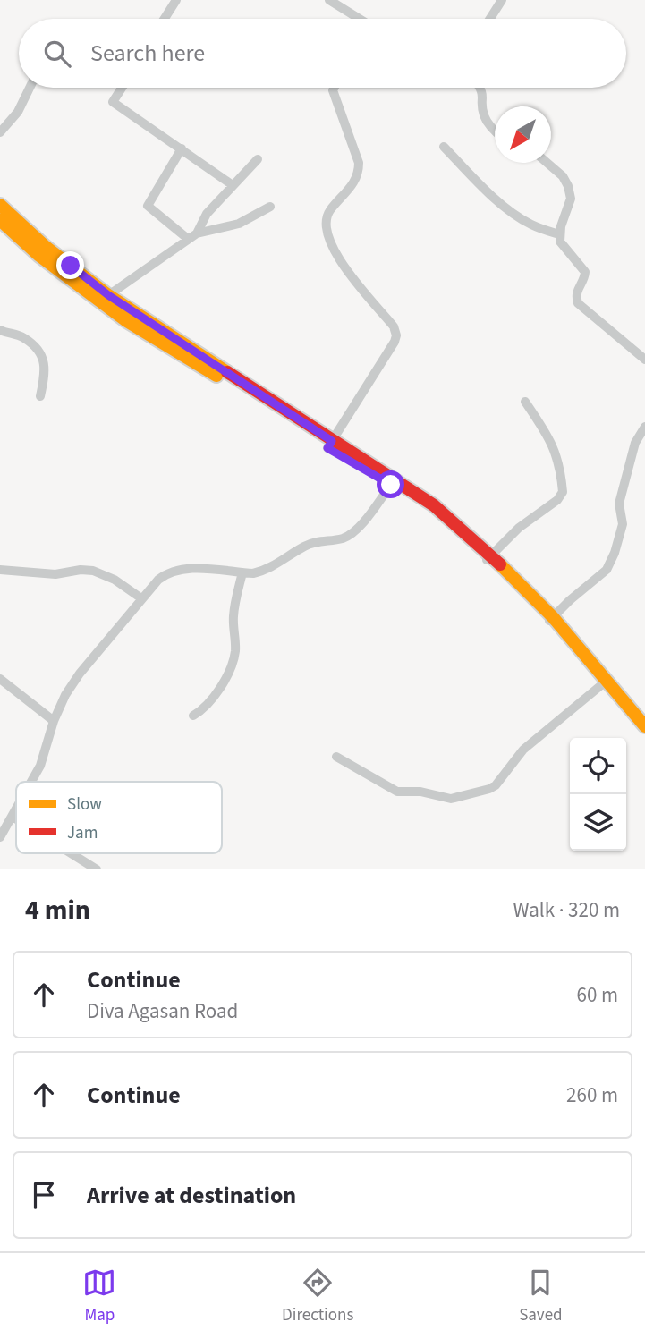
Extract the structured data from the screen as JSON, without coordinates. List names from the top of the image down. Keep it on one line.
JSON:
{"legend":["Slow","Jam"],"north":"bottom left","page":{"search":"Search here","heading":["4 min","Walk · 320 m"],"list":[["Continue","Diva Agasan Road","60 m"],["Continue","260 m"],"Arrive at destination"],"nav":["Map","Directions","Saved"]}}
